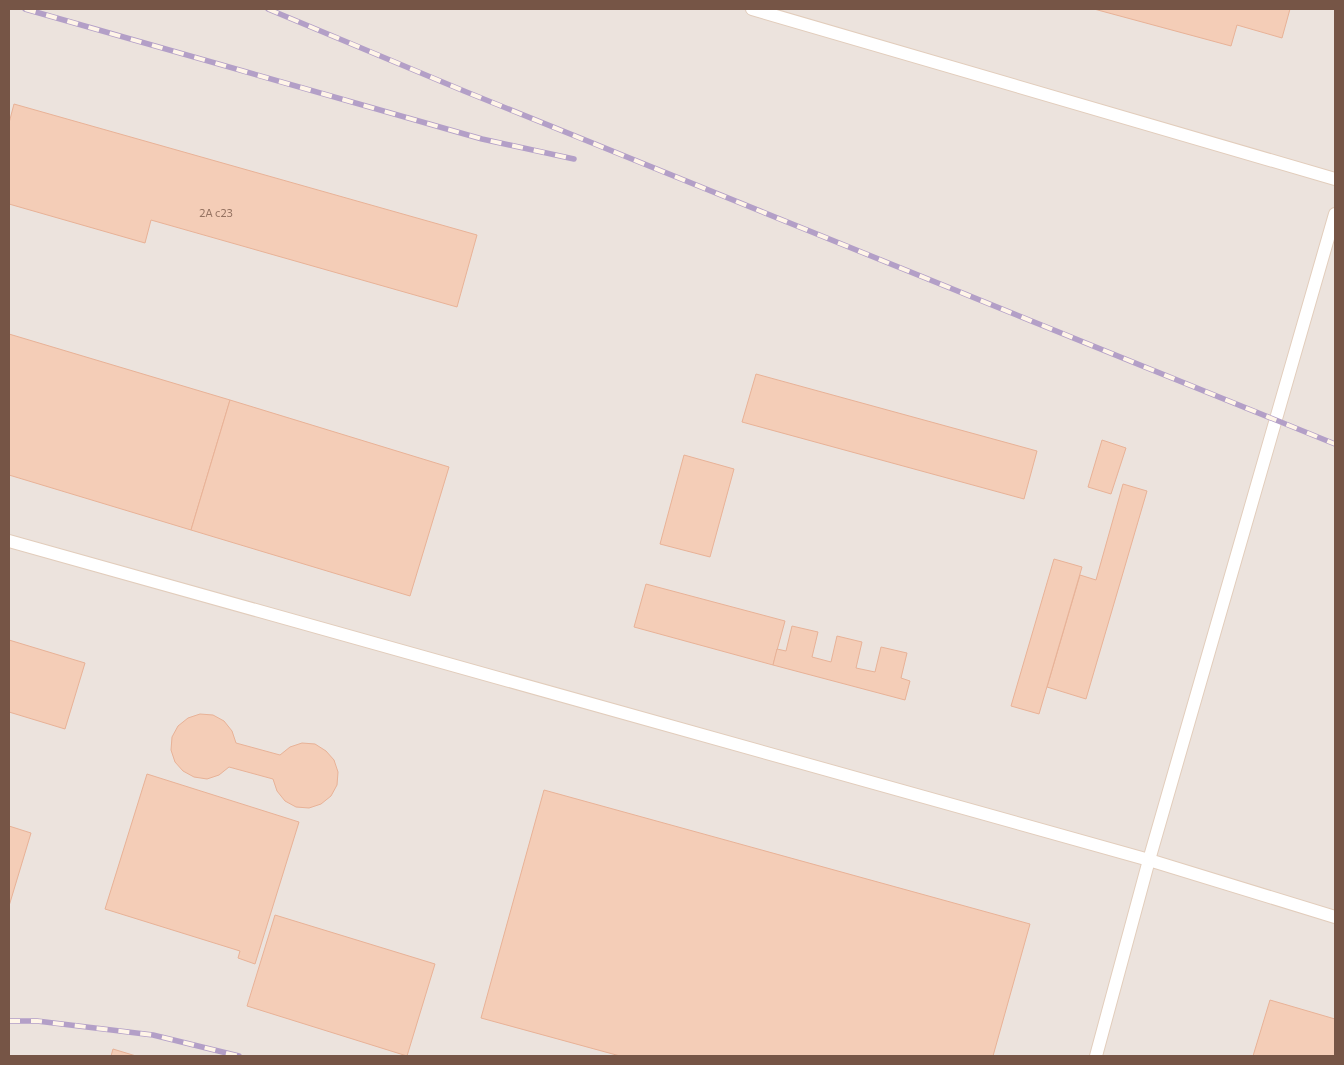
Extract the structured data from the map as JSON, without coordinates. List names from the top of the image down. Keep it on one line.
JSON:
{"house_numbers":["2А с23"]}
